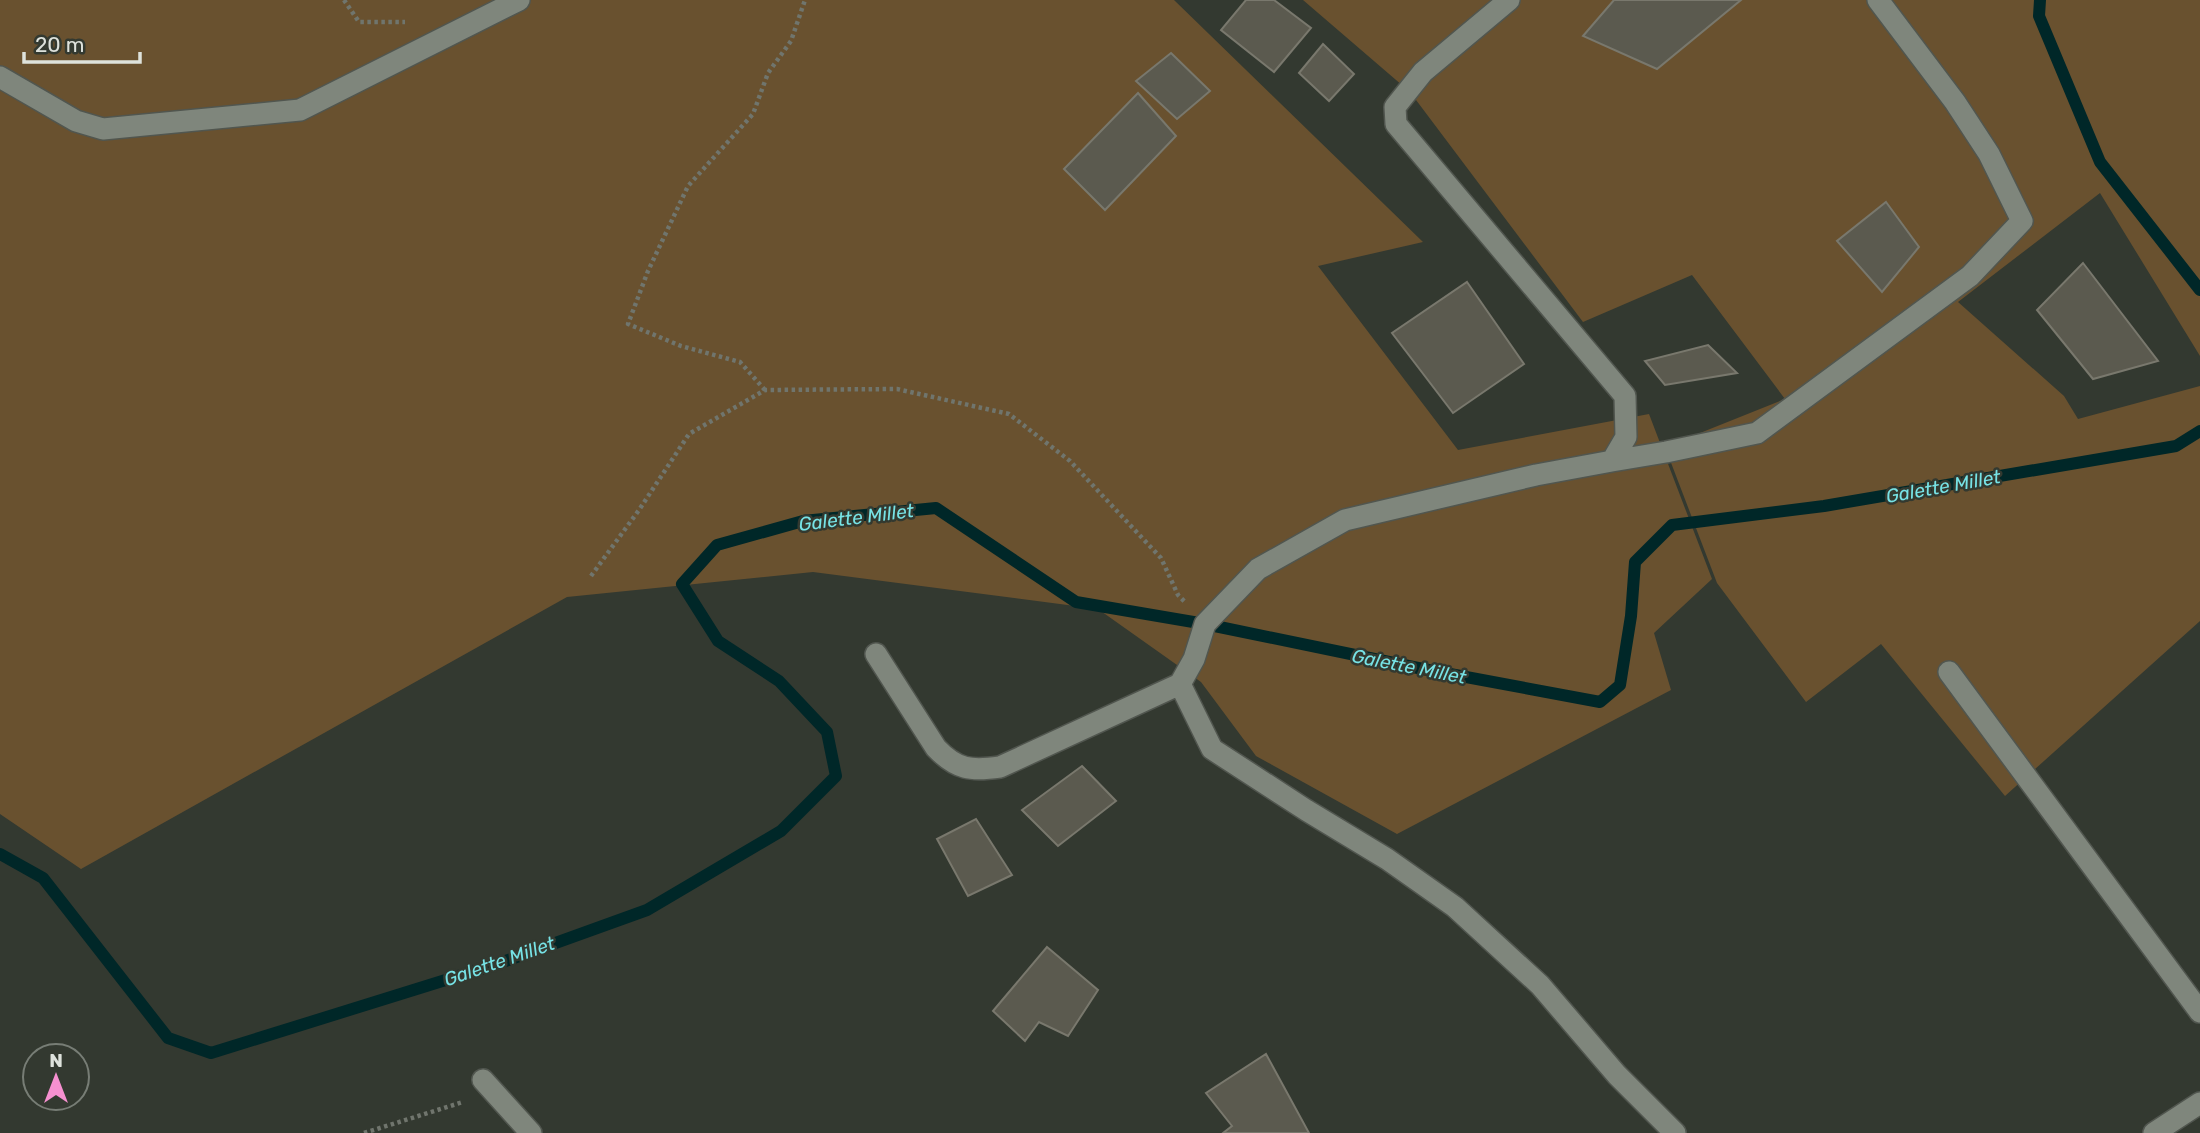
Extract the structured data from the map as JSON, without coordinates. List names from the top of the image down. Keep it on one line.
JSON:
{"water":["Galette Millet"],"scale_bar":"20 m","north":"top"}
